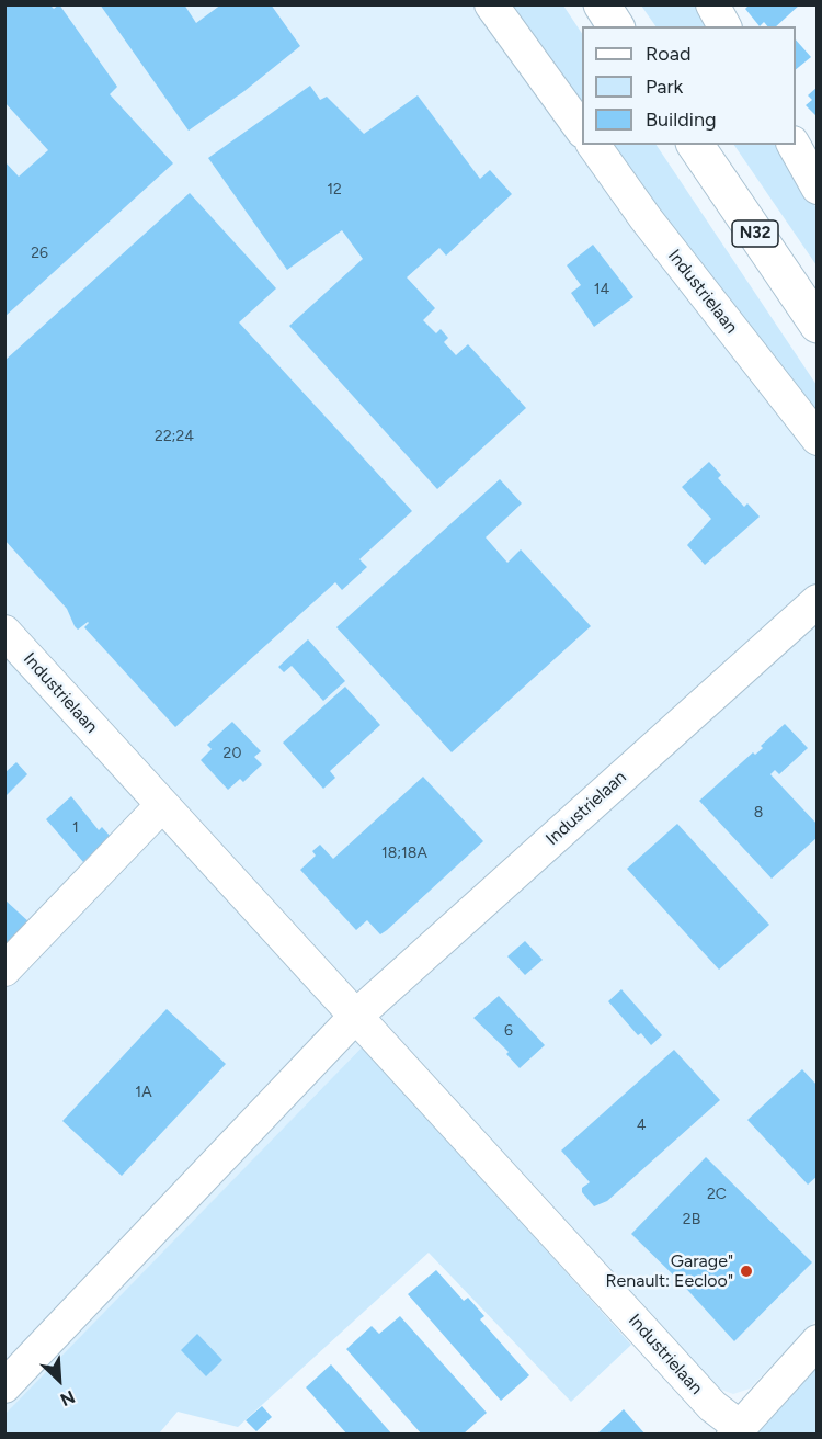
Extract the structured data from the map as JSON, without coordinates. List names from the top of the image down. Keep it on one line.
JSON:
{"streets":{"main road":["N32"],"street":["Industrielaan"]},"places":["Garage\" Renault: Eecloo\""],"house_numbers":["12","26","14","22;24","20","8","1","18;18A","6","1A","4","2C","2B"],"legend":["Road","Park","Building"],"north":"bottom right"}
